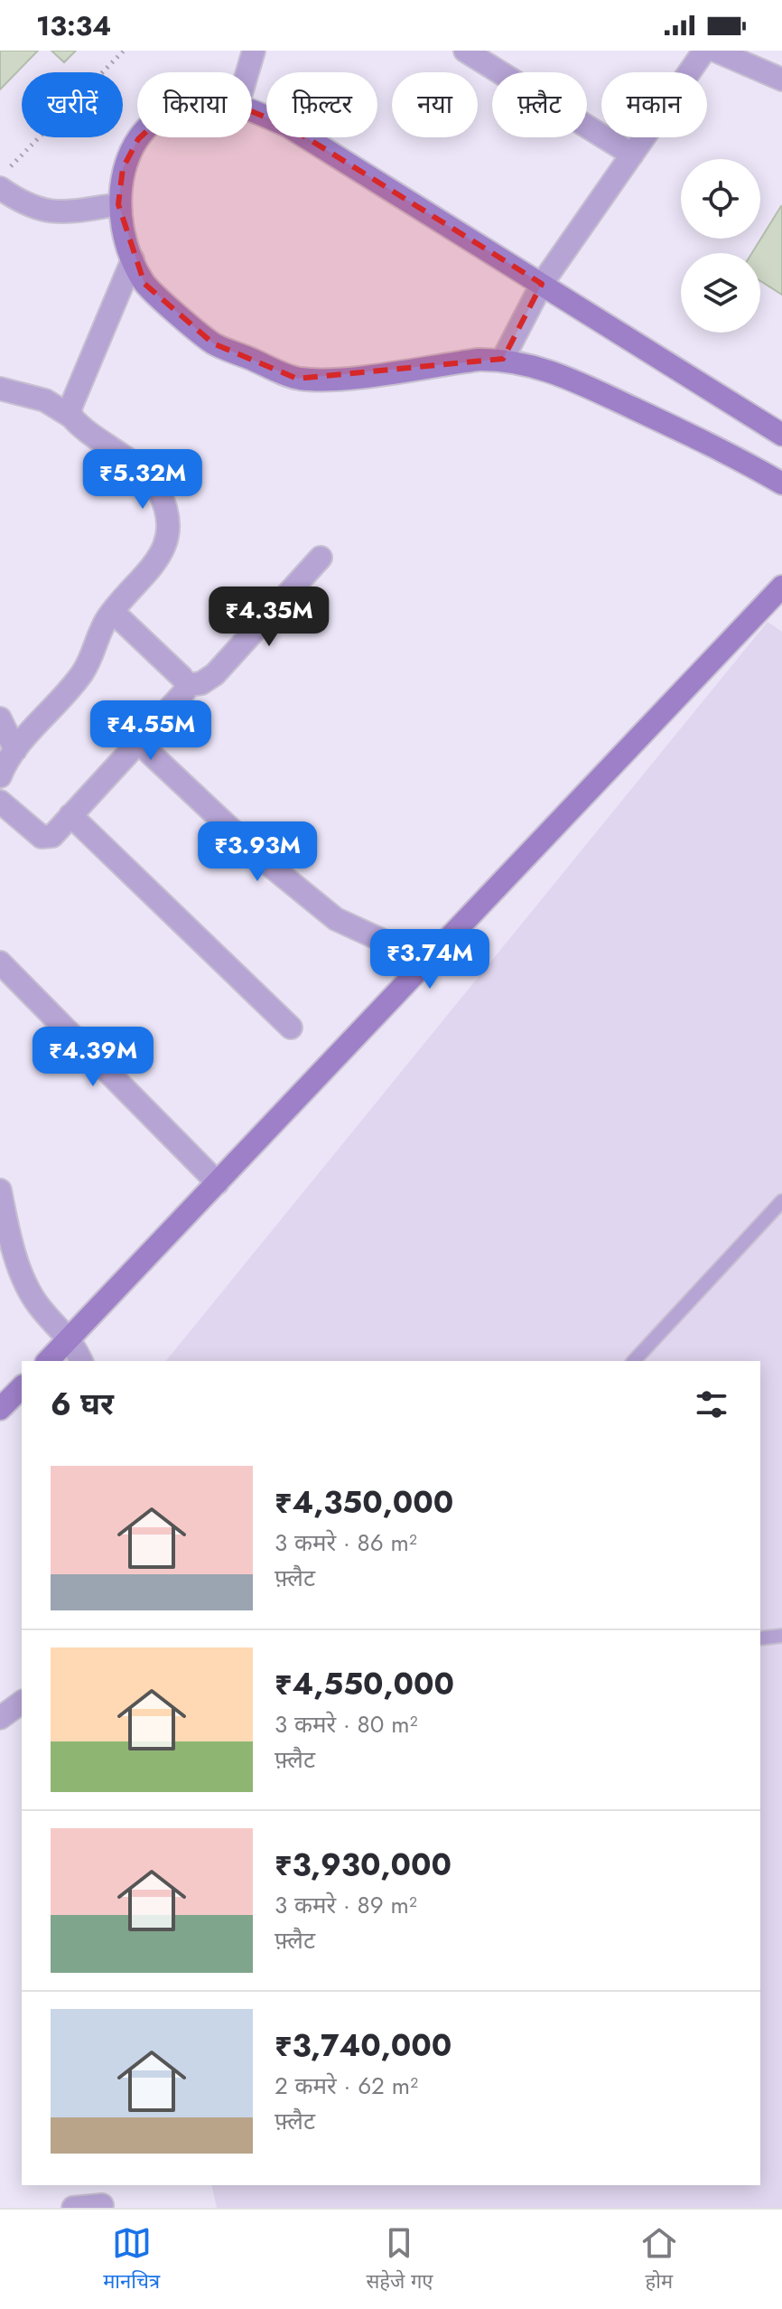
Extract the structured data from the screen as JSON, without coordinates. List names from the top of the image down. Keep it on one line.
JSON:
{"page":{"status":"13:34","chip":["खरीदें","किराया","फ़िल्टर","नया","फ़्लैट","मकान"],"price":["₹5.32M","₹4.35M","₹4.55M","₹3.93M","₹3.74M","₹4.39M"],"heading":"6 घर","list":[{"name":"₹4,350,000","note":"3 कमरे · 86 m² · फ़्लैट"},{"name":"₹4,550,000","note":"3 कमरे · 80 m² · फ़्लैट"},{"name":"₹3,930,000","note":"3 कमरे · 89 m² · फ़्लैट"},{"name":"₹3,740,000","note":"2 कमरे · 62 m² · फ़्लैट"}],"tabs":["मानचित्र","सहेजे गए","होम"]}}
